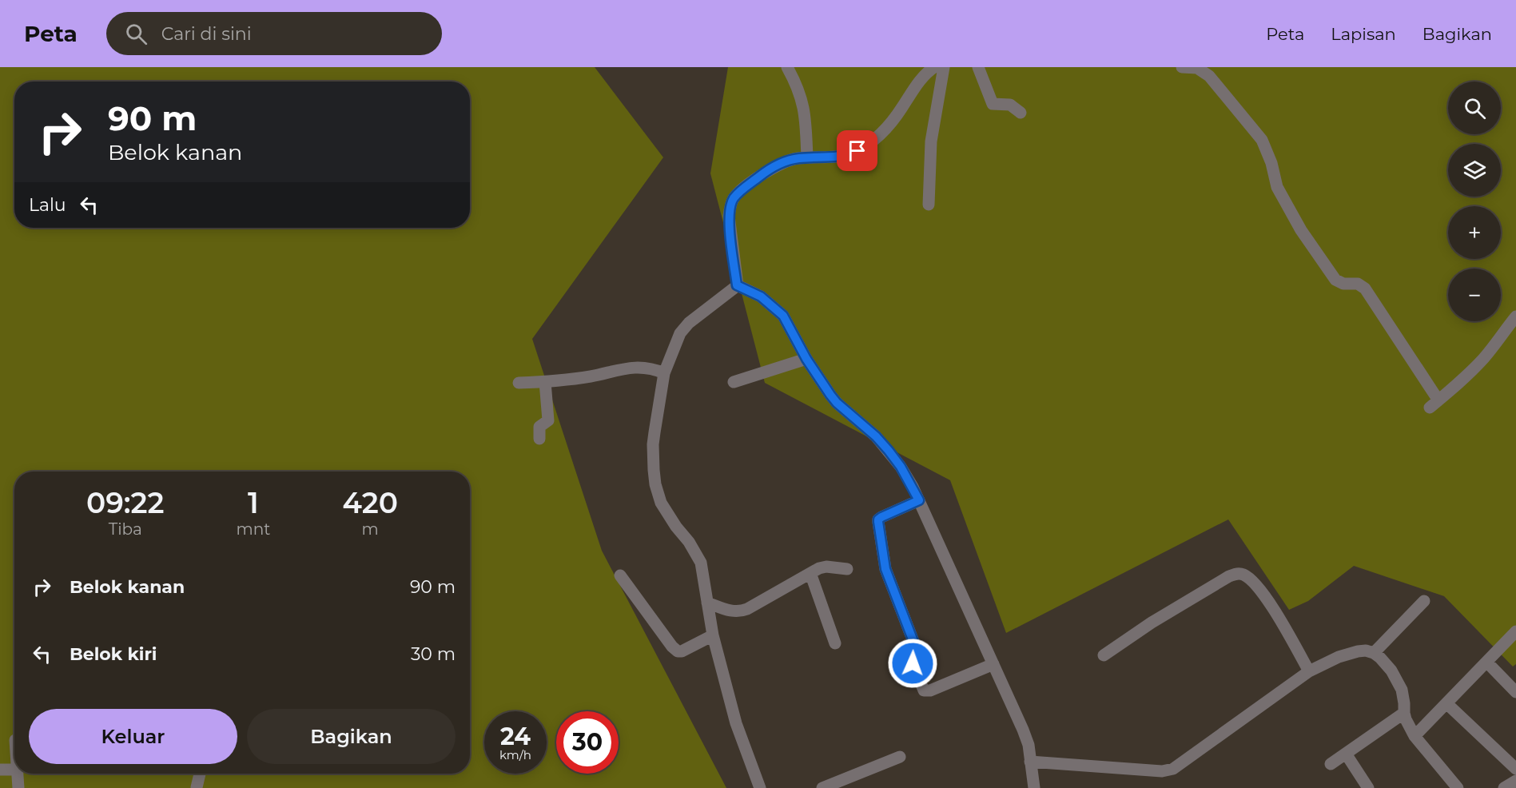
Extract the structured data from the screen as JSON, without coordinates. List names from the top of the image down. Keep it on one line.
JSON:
{"page":{"header":"Peta","search":"Cari di sini","nav":["Peta","Lapisan","Bagikan"],"map_buttons":["+","−"],"turn":["90 m","Belok kanan"],"then":"Lalu","eta":["09:22","Tiba","1","mnt","420","m"],"list":[{"name":"Belok kanan","value":"90 m"},{"name":"Belok kiri","value":"30 m"}],"buttons":["Keluar","Bagikan"],"speed":"24 km/h","limit":"30"}}
